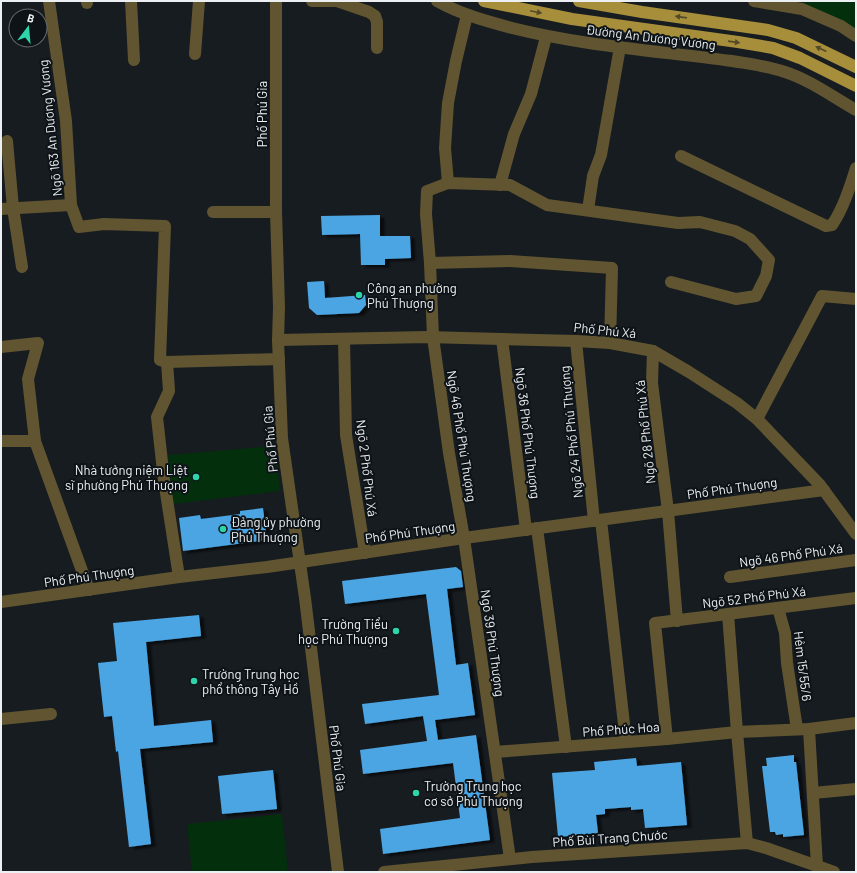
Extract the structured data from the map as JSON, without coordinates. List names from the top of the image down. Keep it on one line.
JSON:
{"streets":{"main road":["Đường An Dương Vương"],"street":["Phố Phú Gia","Ngõ 163 An Dương Vương","Phố Phú Xá","Ngõ 24 Phố Phú Thượng","Ngõ 28 Phố Phú Xá","Ngõ 36 Phố Phú Thượng","Ngõ 46 Phố Phú Thượng","Ngõ 2 Phố Phú Xá","Phố Phú Thượng","Ngõ 46 Phố Phú Xá","Ngõ 52 Phố Phú Xá","Ngõ 39 Phú Thượng","Hẻm 15/55/6","Phố Phúc Hoa","Phố Bùi Trang Chước"]},"crossings":[["Phố Phú Gia","Phố Phú Xá"],["Phố Phú Gia","Phố Phú Thượng"],["Phố Phú Xá","Ngõ 24 Phố Phú Thượng"],["Phố Phú Xá","Ngõ 28 Phố Phú Xá"],["Phố Phú Xá","Ngõ 36 Phố Phú Thượng"],["Phố Phú Xá","Ngõ 46 Phố Phú Thượng"],["Phố Phú Xá","Ngõ 2 Phố Phú Xá"],["Phố Phú Xá","Phố Phú Thượng"],["Ngõ 24 Phố Phú Thượng","Phố Phú Thượng"],["Ngõ 24 Phố Phú Thượng","Phố Phúc Hoa"],["Ngõ 28 Phố Phú Xá","Phố Phú Thượng"],["Ngõ 28 Phố Phú Xá","Ngõ 52 Phố Phú Xá"],["Ngõ 36 Phố Phú Thượng","Phố Phú Thượng"],["Ngõ 36 Phố Phú Thượng","Phố Phúc Hoa"],["Ngõ 46 Phố Phú Thượng","Phố Phú Thượng"],["Ngõ 46 Phố Phú Thượng","Ngõ 39 Phú Thượng"],["Ngõ 2 Phố Phú Xá","Phố Phú Thượng"],["Phố Phú Thượng","Ngõ 39 Phú Thượng"],["Ngõ 52 Phố Phú Xá","Hẻm 15/55/6"],["Ngõ 52 Phố Phú Xá","Phố Phúc Hoa"],["Ngõ 39 Phú Thượng","Phố Phúc Hoa"],["Hẻm 15/55/6","Phố Phúc Hoa"],["Hẻm 15/55/6","Phố Bùi Trang Chước"]],"places":["Công an phường Phú Thượng","Nhà tưởng niệm Liệt sĩ phường Phú Thượng","Đảng ủy phường Phú Thượng","Trường Tiểu học Phú Thượng","Trường Trung học phổ thông Tây Hồ","Trường Trung học cơ sở Phú Thượng"],"north":"top"}
